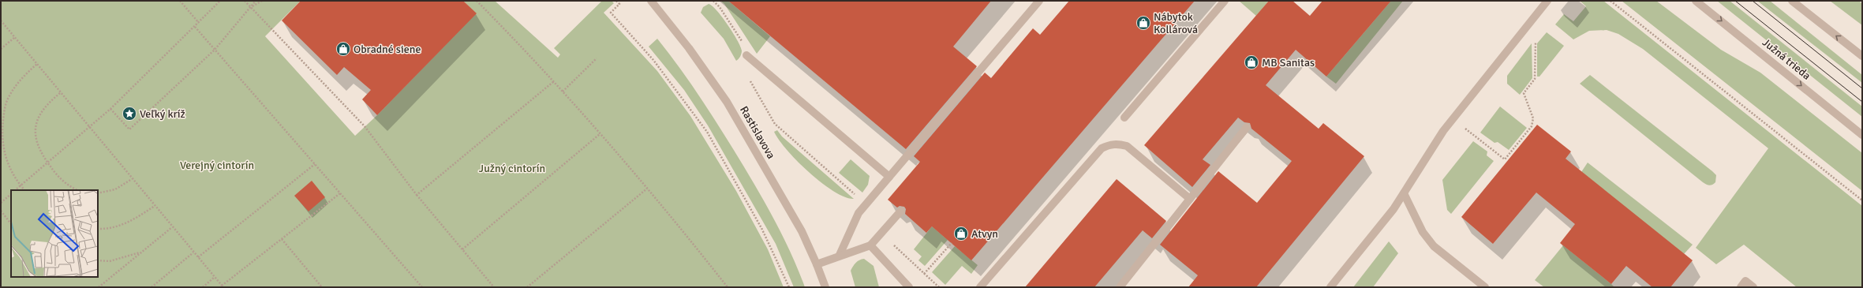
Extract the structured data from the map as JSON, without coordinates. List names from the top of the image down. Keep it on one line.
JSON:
{"streets":{"street":["Južná trieda","Rastislavova"]},"parks":["Verejný cintorín","Južný cintorín"],"places":{"shop":["Nábytok Kollárová","Obradné siene","MB Sanitas","Atvyn"],"place":["Veľký kríž"]}}
